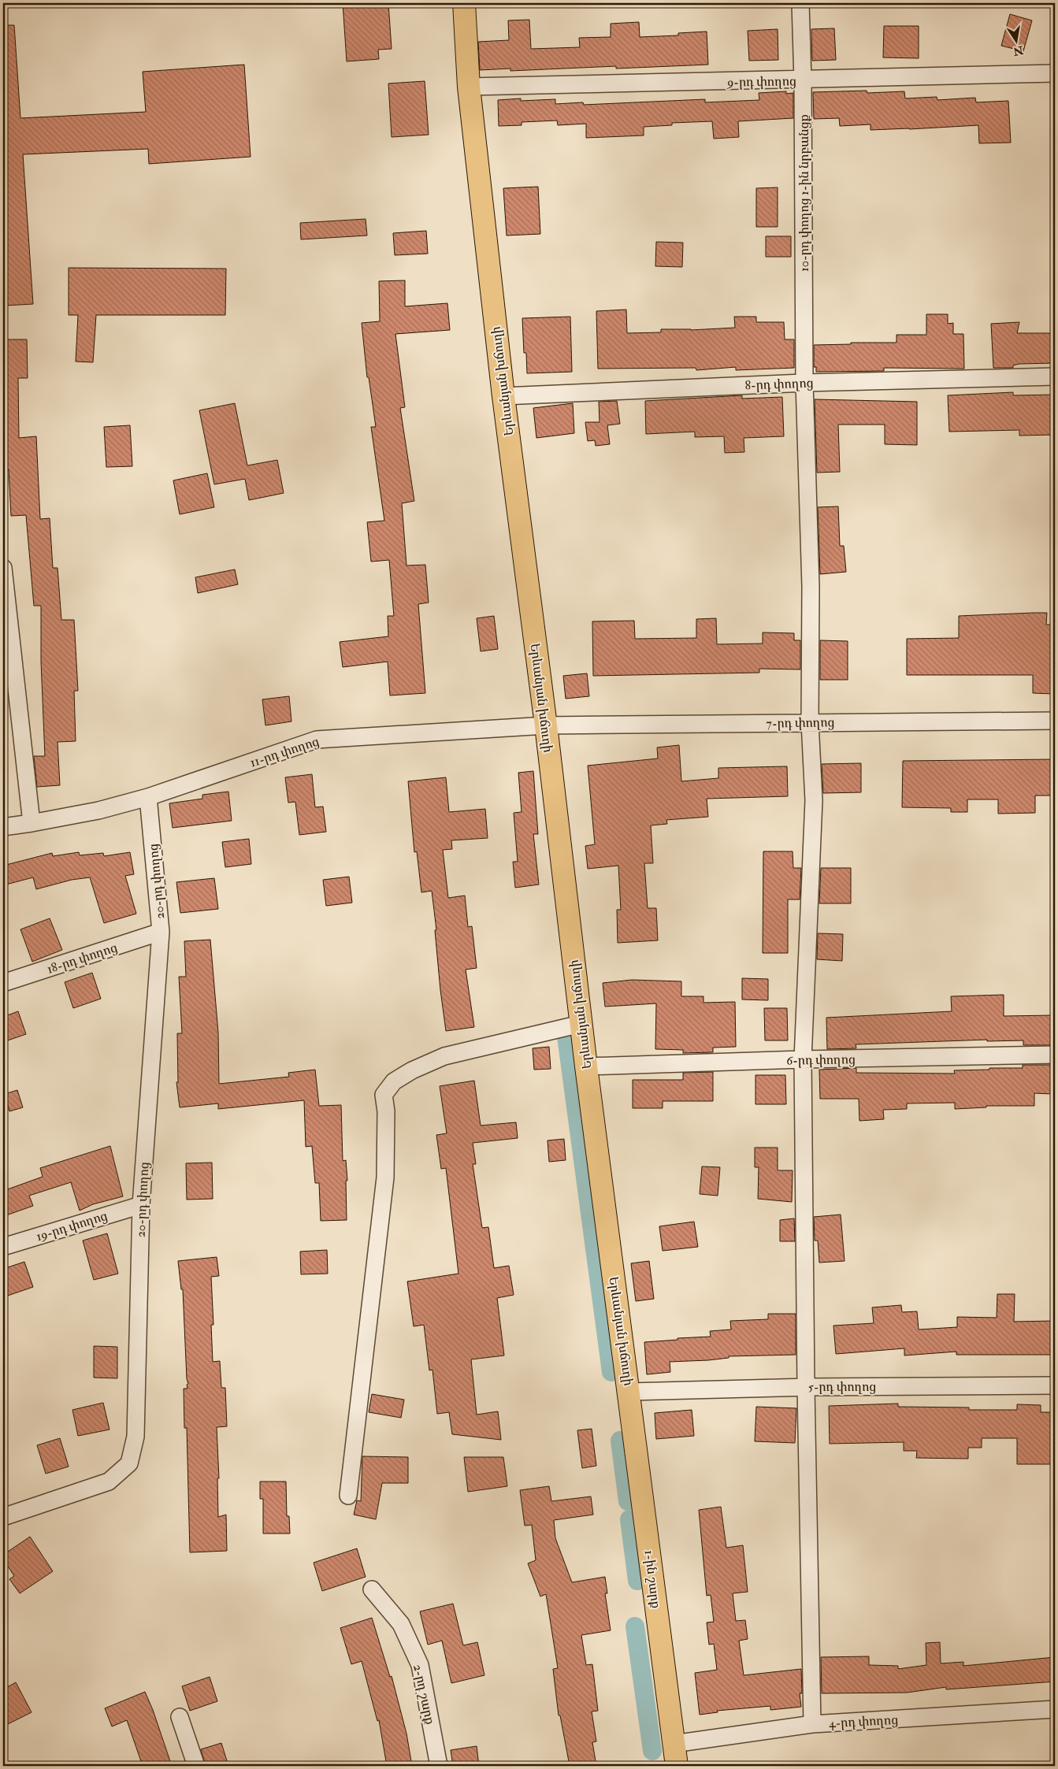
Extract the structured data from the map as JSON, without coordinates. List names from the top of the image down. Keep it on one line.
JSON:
{"streets":{"main road":["Երևանյան խճուղի","1-ին շարք"],"street":["9-րդ փողոց","10-րդ փողոց 1-ին նրբանցք","8-րդ փողոց","7-րդ փողոց","11-րդ փողոց","20-րդ փողոց","18-րդ փողոց","6-րդ փողոց","19-րդ փողոց","5-րդ փողոց","2-րդ շարք","4-րդ փողոց"]},"crossings":[["9-րդ փողոց","10-րդ փողոց 1-ին նրբանցք"],["9-րդ փողոց","Երևանյան խճուղի"],["10-րդ փողոց 1-ին նրբանցք","8-րդ փողոց"],["10-րդ փողոց 1-ին նրբանցք","7-րդ փողոց"],["10-րդ փողոց 1-ին նրբանցք","6-րդ փողոց"],["10-րդ փողոց 1-ին նրբանցք","5-րդ փողոց"],["10-րդ փողոց 1-ին նրբանցք","4-րդ փողոց"],["Երևանյան խճուղի","8-րդ փողոց"],["Երևանյան խճուղի","7-րդ փողոց"],["Երևանյան խճուղի","11-րդ փողոց"],["Երևանյան խճուղի","6-րդ փողոց"],["Երևանյան խճուղի","5-րդ փողոց"],["Երևանյան խճուղի","1-ին շարք"],["7-րդ փողոց","11-րդ փողոց"],["11-րդ փողոց","20-րդ փողոց"],["20-րդ փողոց","18-րդ փողոց"],["20-րդ փողոց","19-րդ փողոց"],["5-րդ փողոց","1-ին շարք"],["1-ին շարք","4-րդ փողոց"]],"north":"bottom"}
